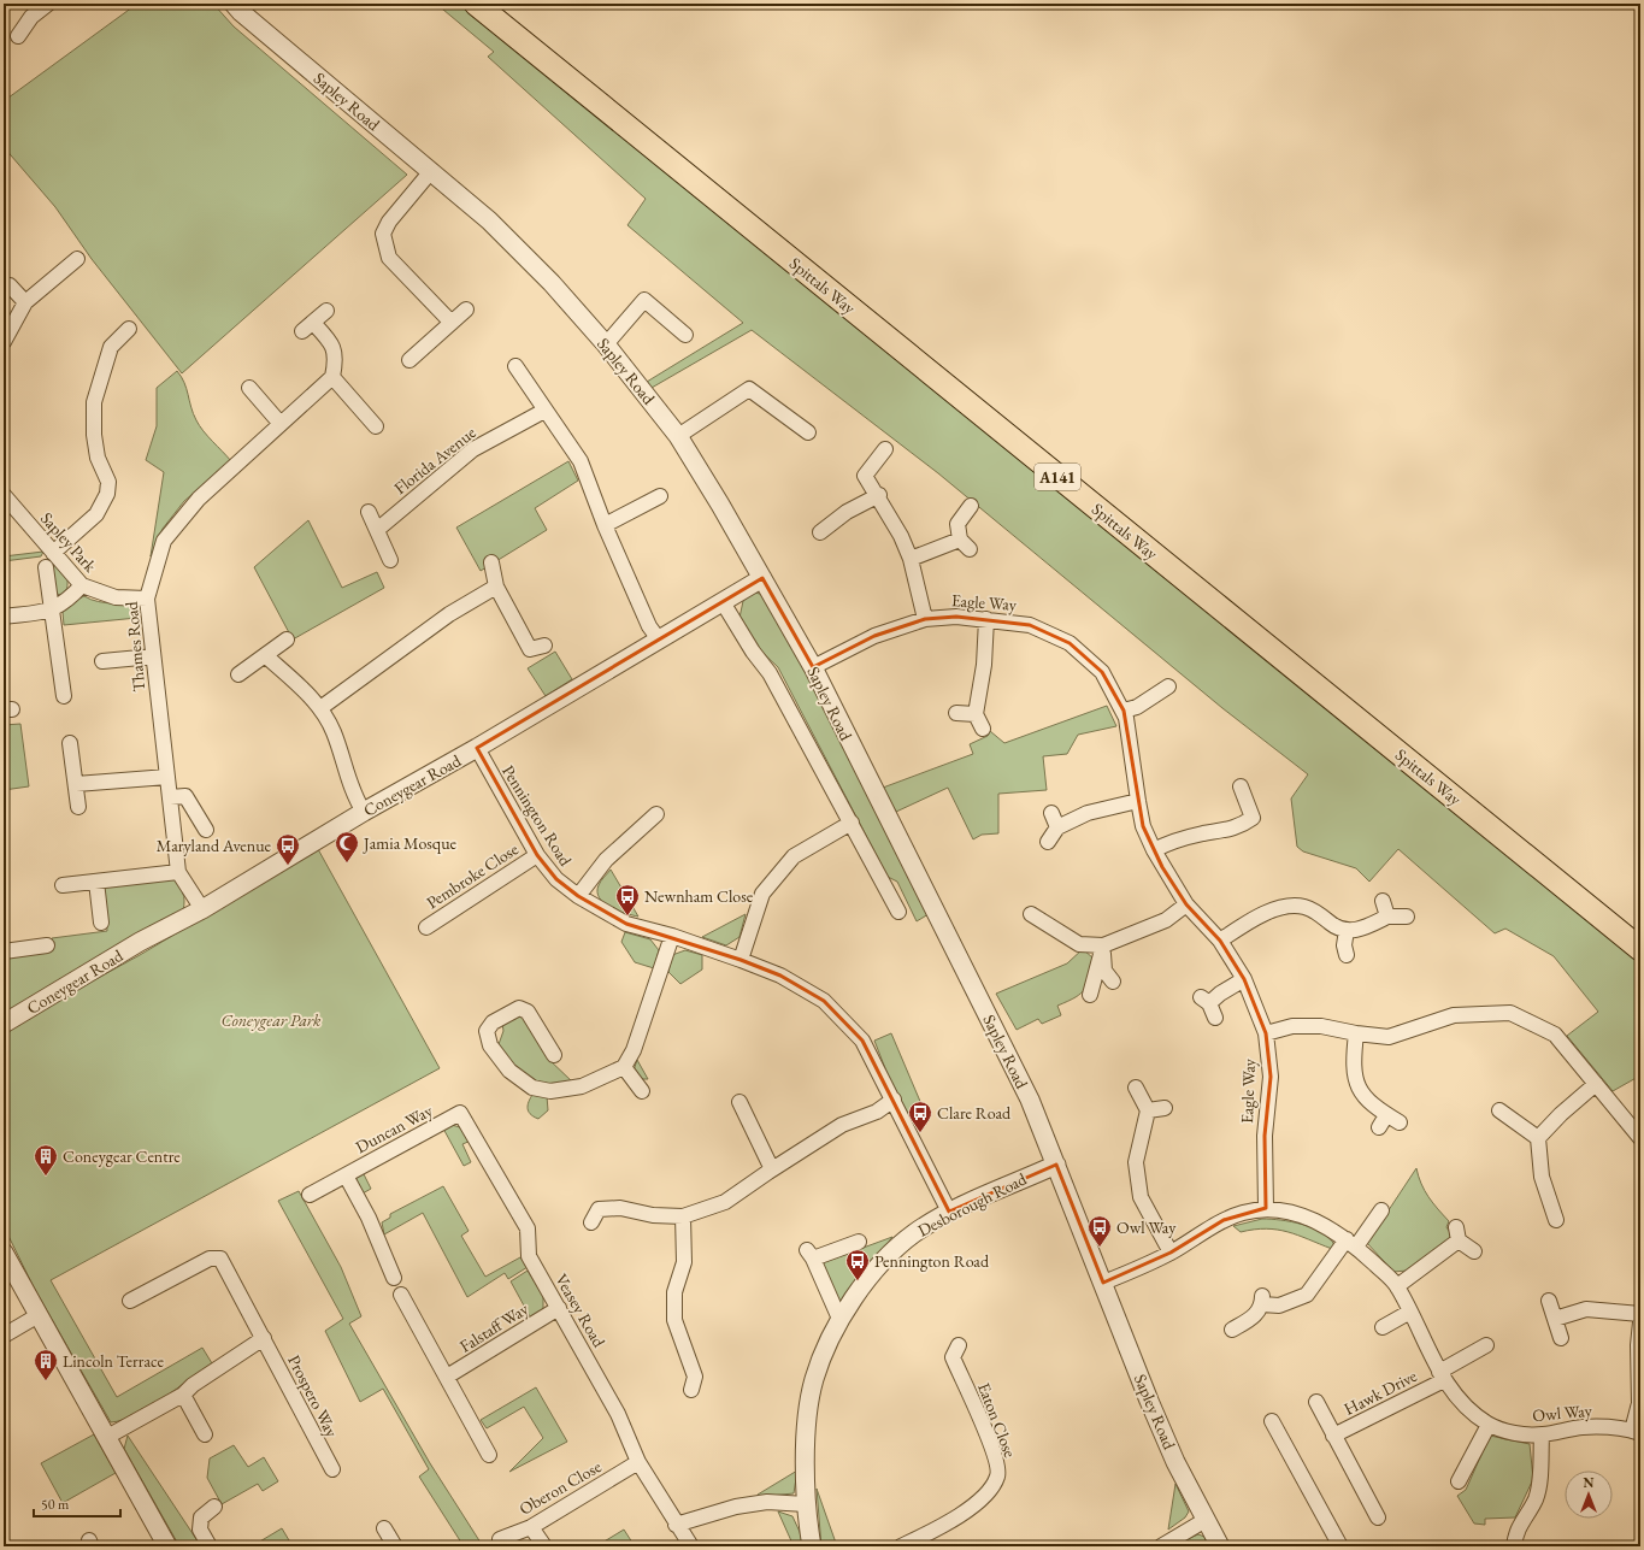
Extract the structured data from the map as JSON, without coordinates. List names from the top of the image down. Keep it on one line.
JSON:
{"streets":{"highway":["Spittals Way","A141"],"street":["Sapley Road","Florida Avenue","Sapley Park","Eagle Way","Thames Road","Coneygear Road","Pennington Road","Pembroke Close","Duncan Way","Desborough Road","Veasey Road","Falstaff Way","Hawk Drive","Prospero Way","Owl Way","Eaton Close","Oberon Close"]},"crossings":[["Sapley Road","Eagle Way"],["Sapley Road","Coneygear Road"],["Sapley Road","Desborough Road"],["Sapley Road","Owl Way"],["Sapley Park","Thames Road"],["Eagle Way","Owl Way"],["Thames Road","Coneygear Road"],["Coneygear Road","Pennington Road"],["Pennington Road","Pembroke Close"],["Pennington Road","Desborough Road"],["Duncan Way","Veasey Road"],["Veasey Road","Falstaff Way"],["Veasey Road","Oberon Close"],["Hawk Drive","Owl Way"]],"parks":["Coneygear Park"],"places":{"mosque":["Jamia Mosque"],"bus stop":["Maryland Avenue","Newnham Close","Clare Road","Owl Way","Pennington Road"],"building":["Coneygear Centre","Lincoln Terrace"]},"scale_bar":"50 m","north":"top"}
